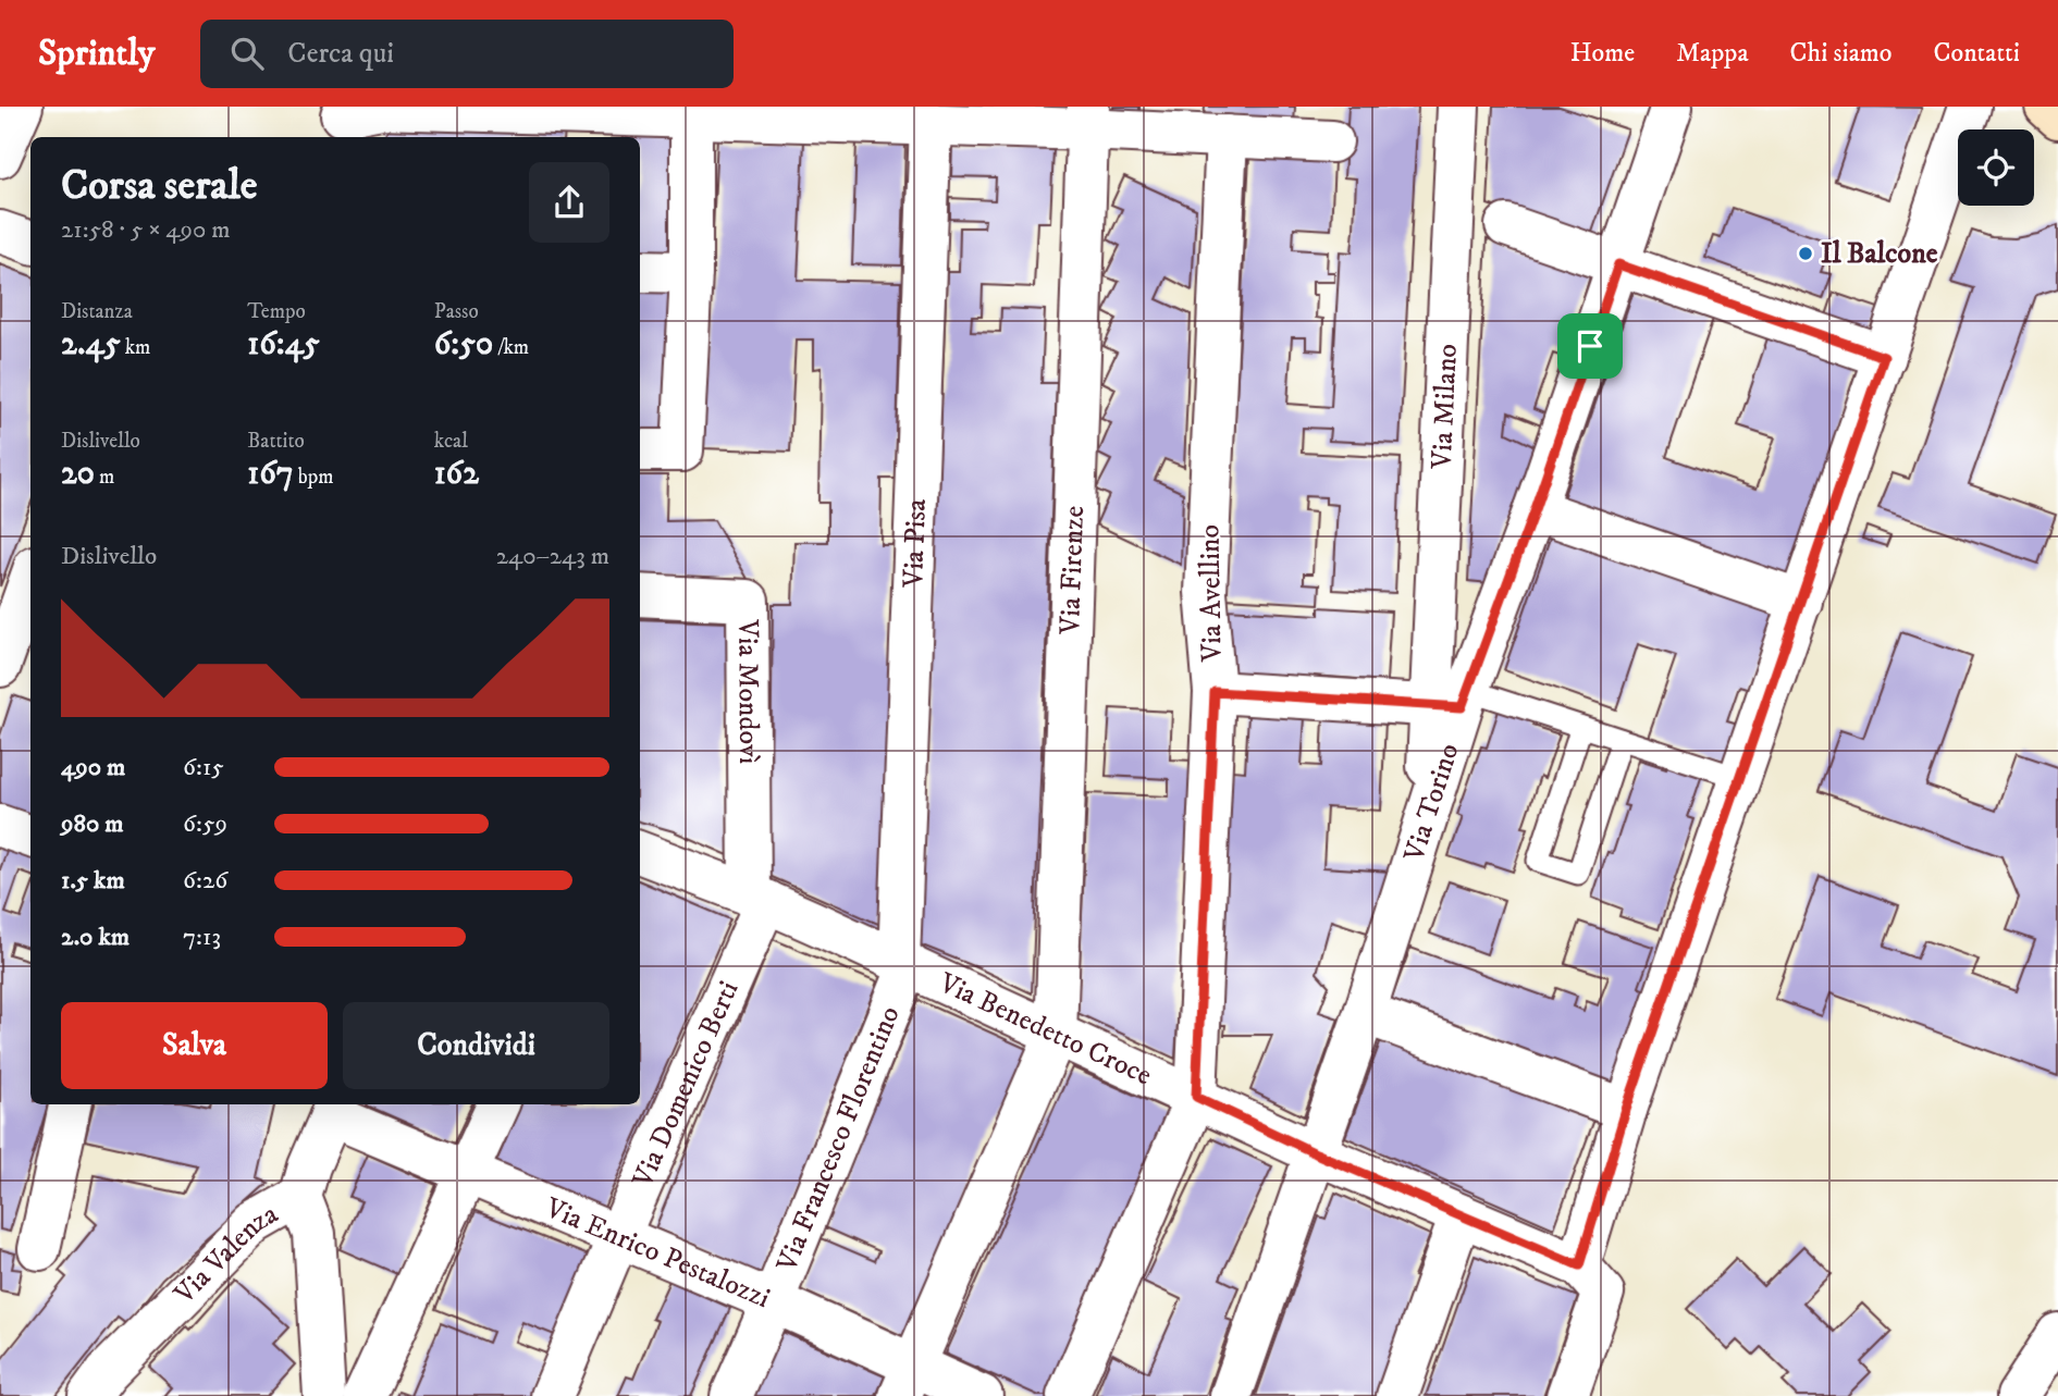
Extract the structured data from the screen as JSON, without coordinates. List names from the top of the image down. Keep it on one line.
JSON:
{"streets":{"street":["Via Milano","Via Pisa","Via Firenze","Via Avellino","Via Mondovì","Via Torino","Via Benedetto Croce","Via Domenico Berti","Via Francesco Florentino","Via Enrico Pestalozzi","Via Valenza"]},"crossings":[["Via Milano","Via Torino"],["Via Pisa","Via Benedetto Croce"],["Via Pisa","Via Francesco Florentino"],["Via Firenze","Via Benedetto Croce"],["Via Avellino","Via Benedetto Croce"],["Via Mondovì","Via Benedetto Croce"],["Via Mondovì","Via Domenico Berti"],["Via Torino","Via Benedetto Croce"],["Via Benedetto Croce","Via Domenico Berti"],["Via Benedetto Croce","Via Francesco Florentino"],["Via Domenico Berti","Via Enrico Pestalozzi"],["Via Francesco Florentino","Via Enrico Pestalozzi"],["Via Enrico Pestalozzi","Via Valenza"]],"places":["Il Balcone"],"page":{"header":"Sprintly","search":"Cerca qui","nav":["Home","Mappa","Chi siamo","Contatti"],"heading":["Corsa serale","21:58 · 5 × 490 m"],"stats":[["Distanza","2.45 km"],["Tempo","16:45"],["Passo","6:50 /km"],["Dislivello","20 m"],["Battito","167 bpm"],["kcal","162"]],"chart":["Dislivello","240–243 m"],"list":[{"name":"490 m","note":"6:15"},{"name":"980 m","note":"6:59"},{"name":"1.5 km","note":"6:26"},{"name":"2.0 km","note":"7:13"}],"buttons":["Salva","Condividi"]}}
